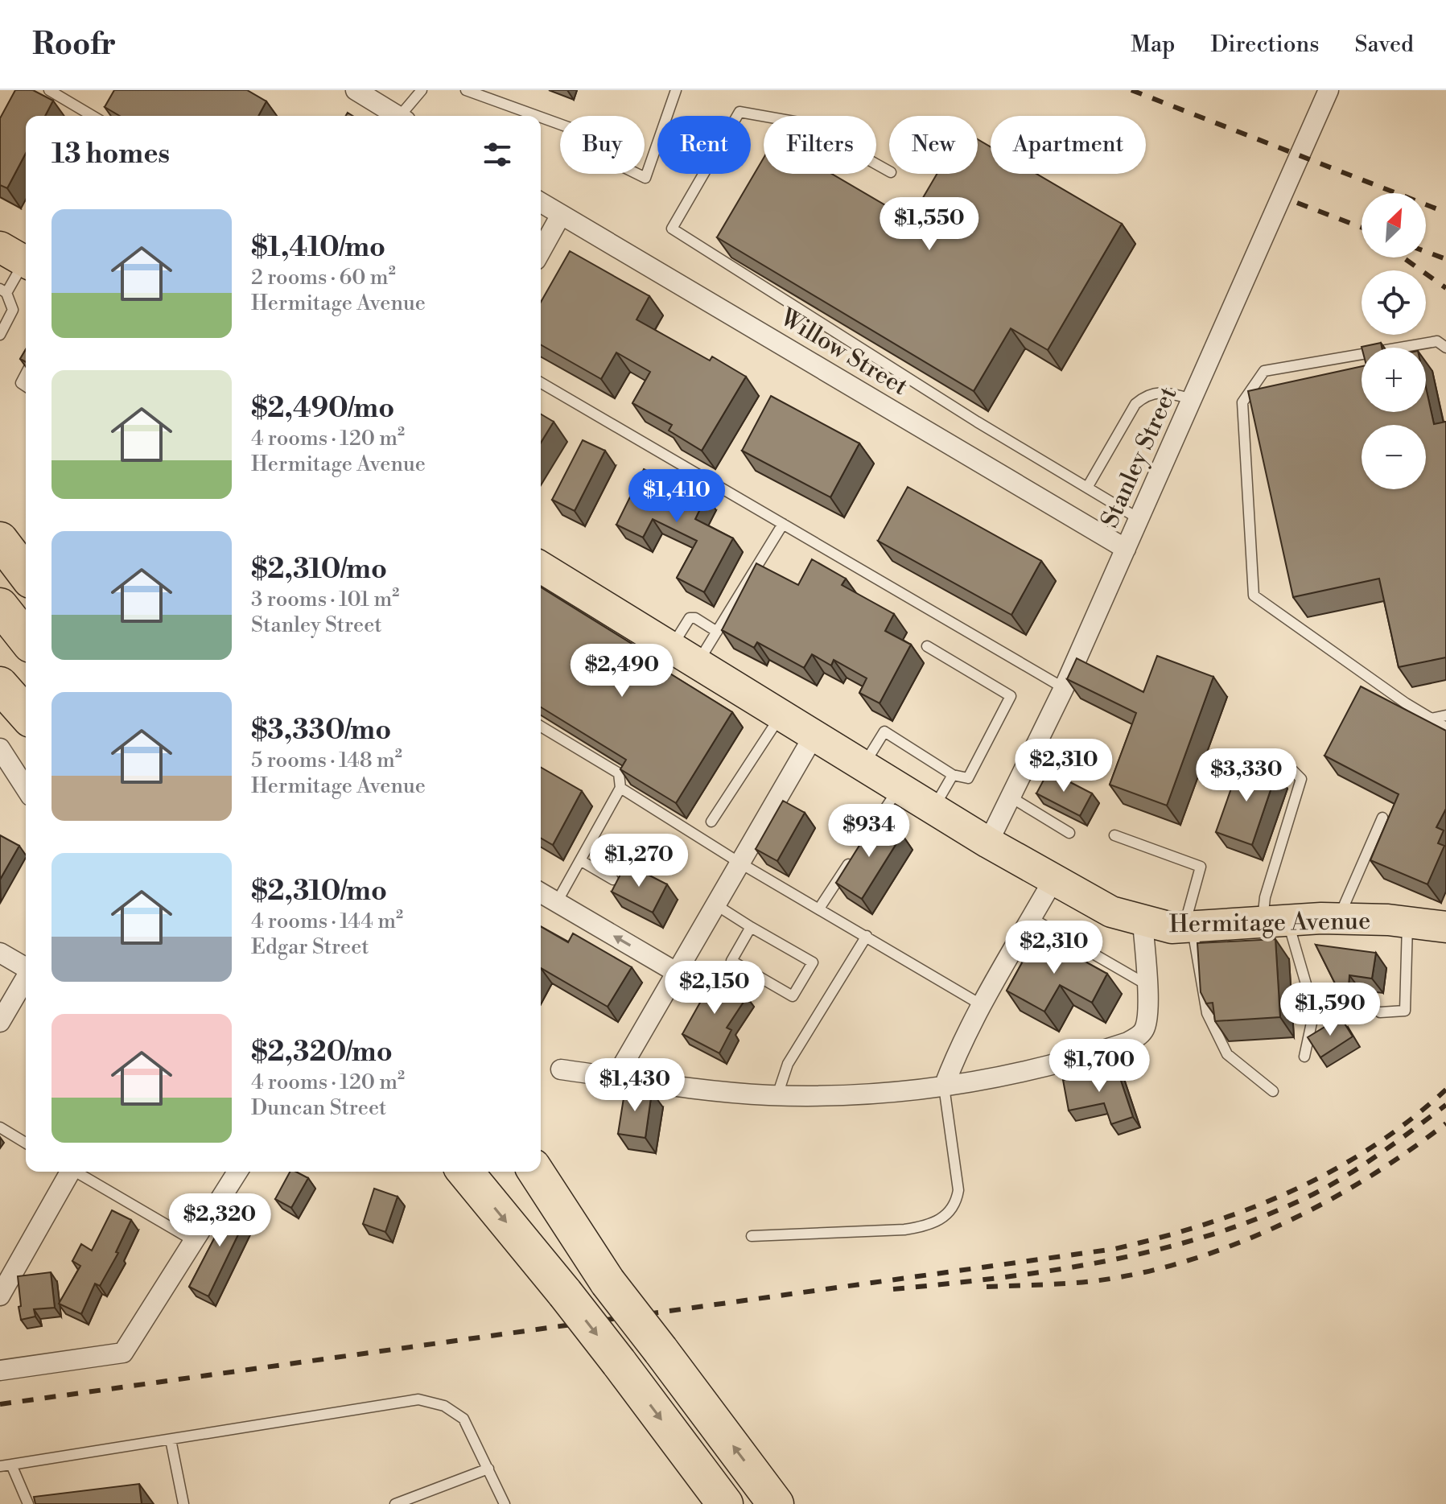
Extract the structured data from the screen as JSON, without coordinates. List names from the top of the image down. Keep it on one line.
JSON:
{"streets":{"main road":["Hermitage Avenue"],"street":["Willow Street","Stanley Street"]},"crossings":[["Willow Street","Stanley Street"],["Stanley Street","Hermitage Avenue"]],"north":"top right","page":{"header":"Roofr","nav":["Map","Directions","Saved"],"chip":["Buy","Rent","Filters","New","Apartment"],"heading":"13 homes","map_buttons":["+","−"],"list":[{"name":"$1,410/mo","note":"2 rooms · 60 m² · Hermitage Avenue"},{"name":"$2,490/mo","note":"4 rooms · 120 m² · Hermitage Avenue"},{"name":"$2,310/mo","note":"3 rooms · 101 m² · Stanley Street"},{"name":"$3,330/mo","note":"5 rooms · 148 m² · Hermitage Avenue"},{"name":"$2,310/mo","note":"4 rooms · 144 m² · Edgar Street"},{"name":"$2,320/mo","note":"4 rooms · 120 m² · Duncan Street"}],"price":["$1,550","$1,410","$2,490","$2,310","$3,330","$934","$1,270","$2,310","$2,150","$1,590","$1,700","$1,430","$2,320"]}}
